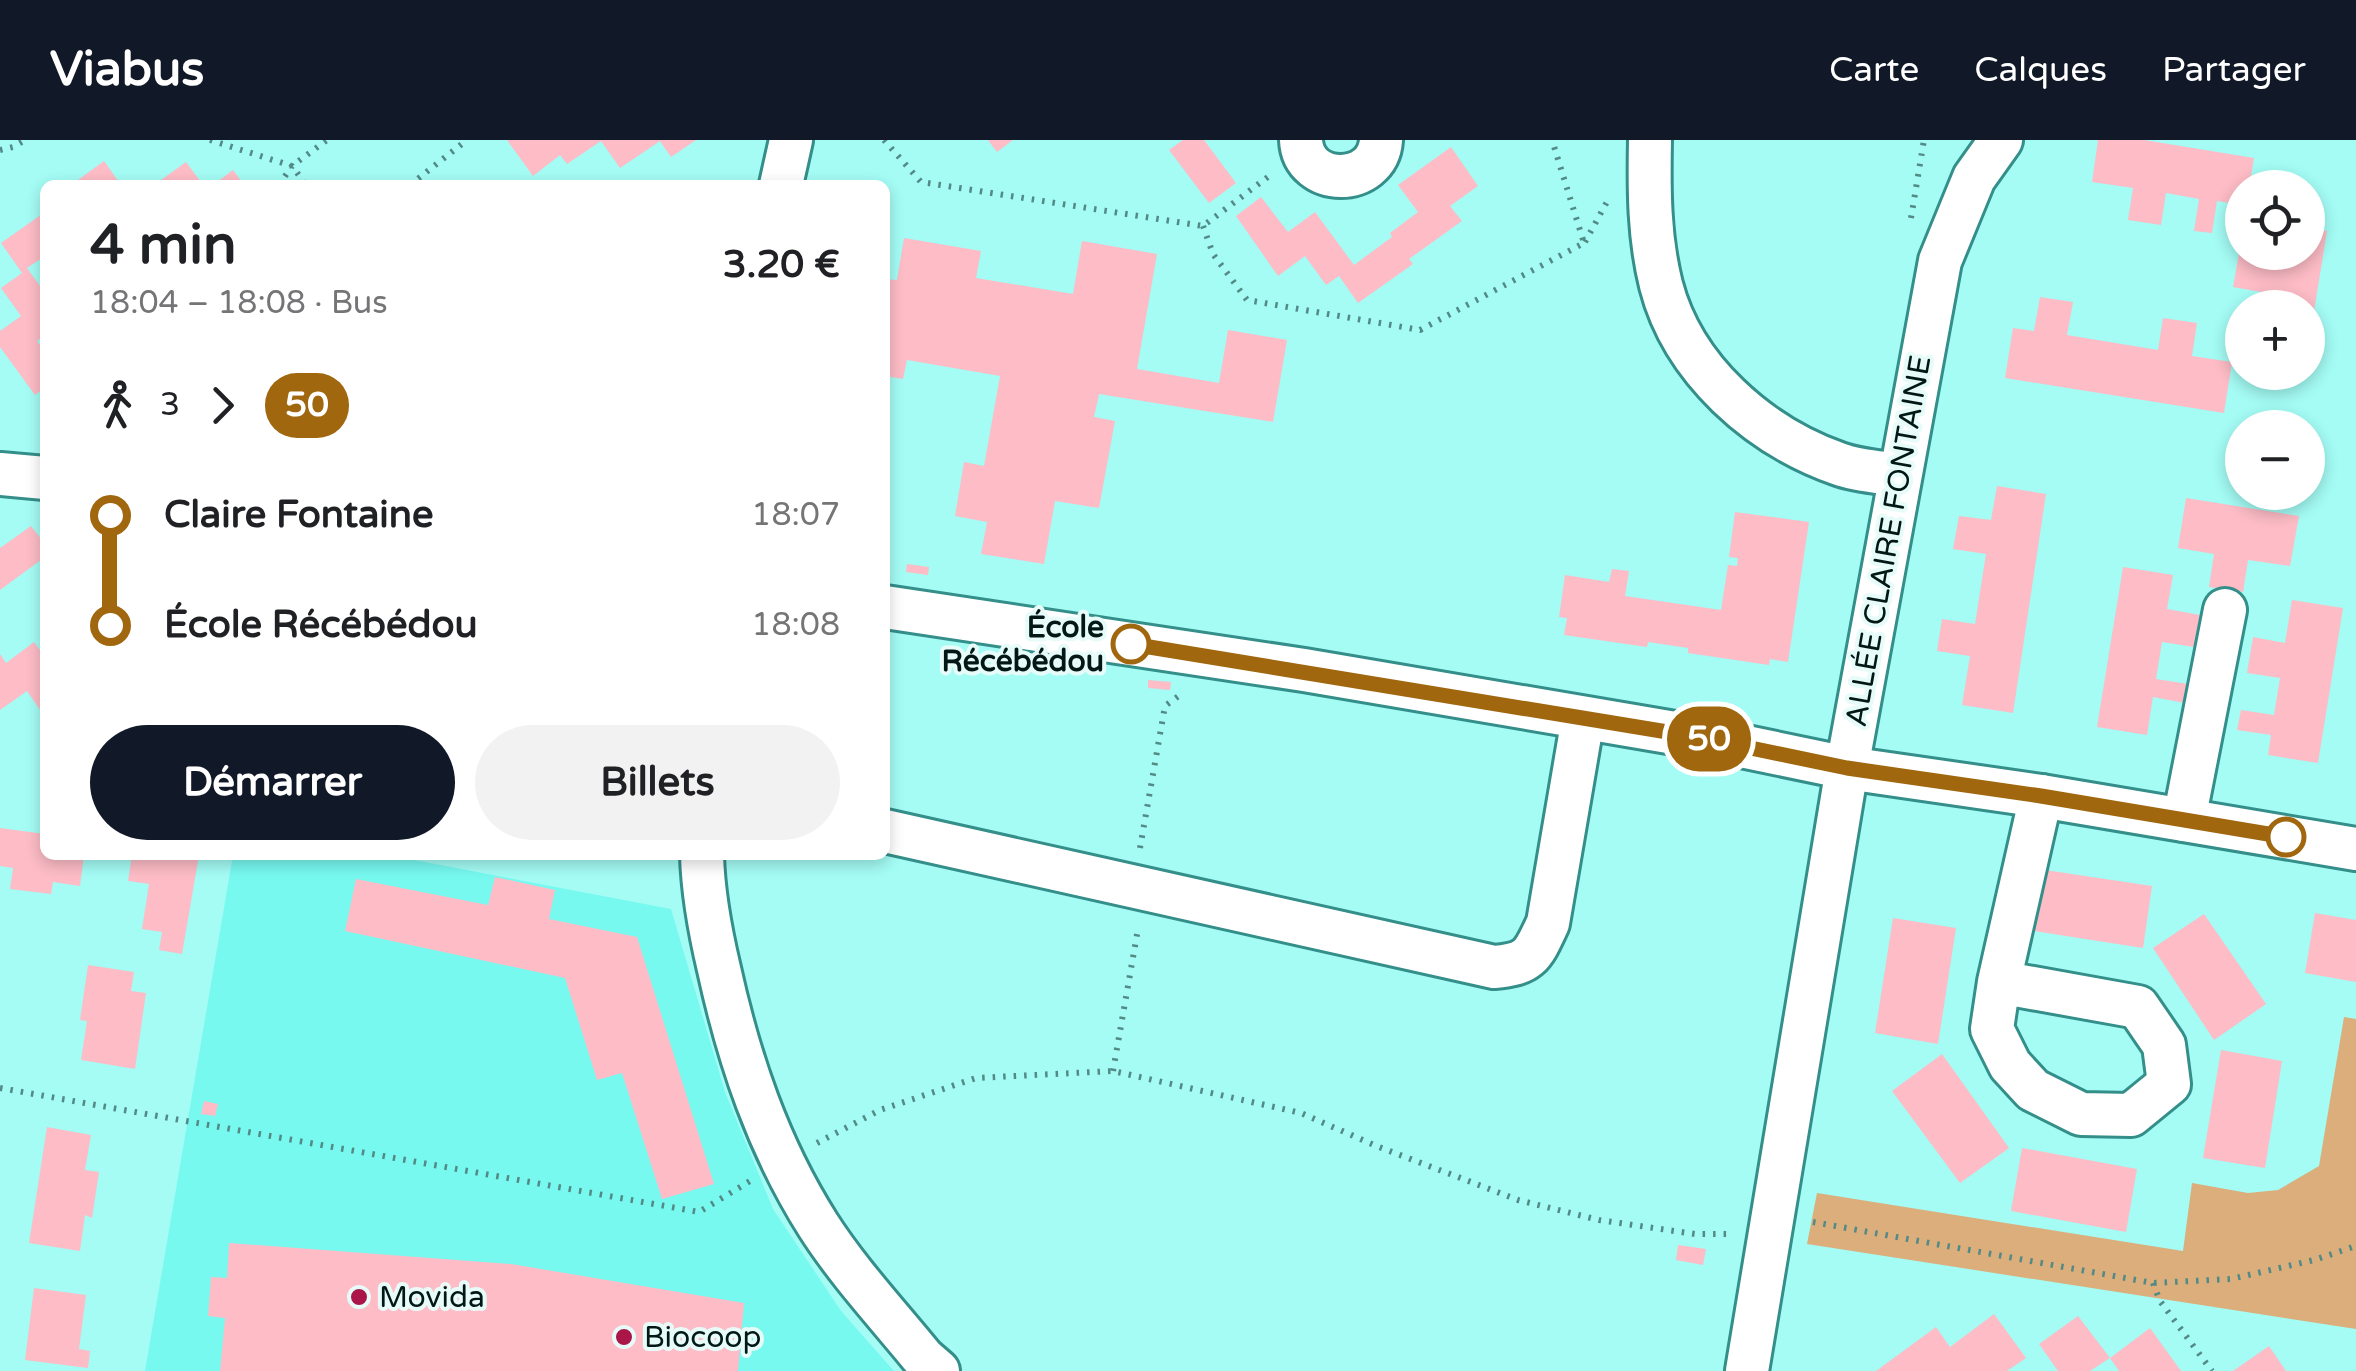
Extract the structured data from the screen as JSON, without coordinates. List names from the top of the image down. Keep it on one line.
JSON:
{"streets":{"street":["ALLÉE CLAIRE FONTAINE"]},"places":["École Récébédou","Movida","Biocoop"],"lines":["bus line 50"],"page":{"header":"Viabus","nav":["Carte","Calques","Partager"],"on_map":"50","map_buttons":["+","−"],"heading":["4 min","18:04 – 18:08 · Bus","3.20 €"],"legs":["3","50"],"list":[{"name":"Claire Fontaine","value":"18:07"},{"name":"École Récébédou","value":"18:08"}],"buttons":["Démarrer","Billets"]}}
